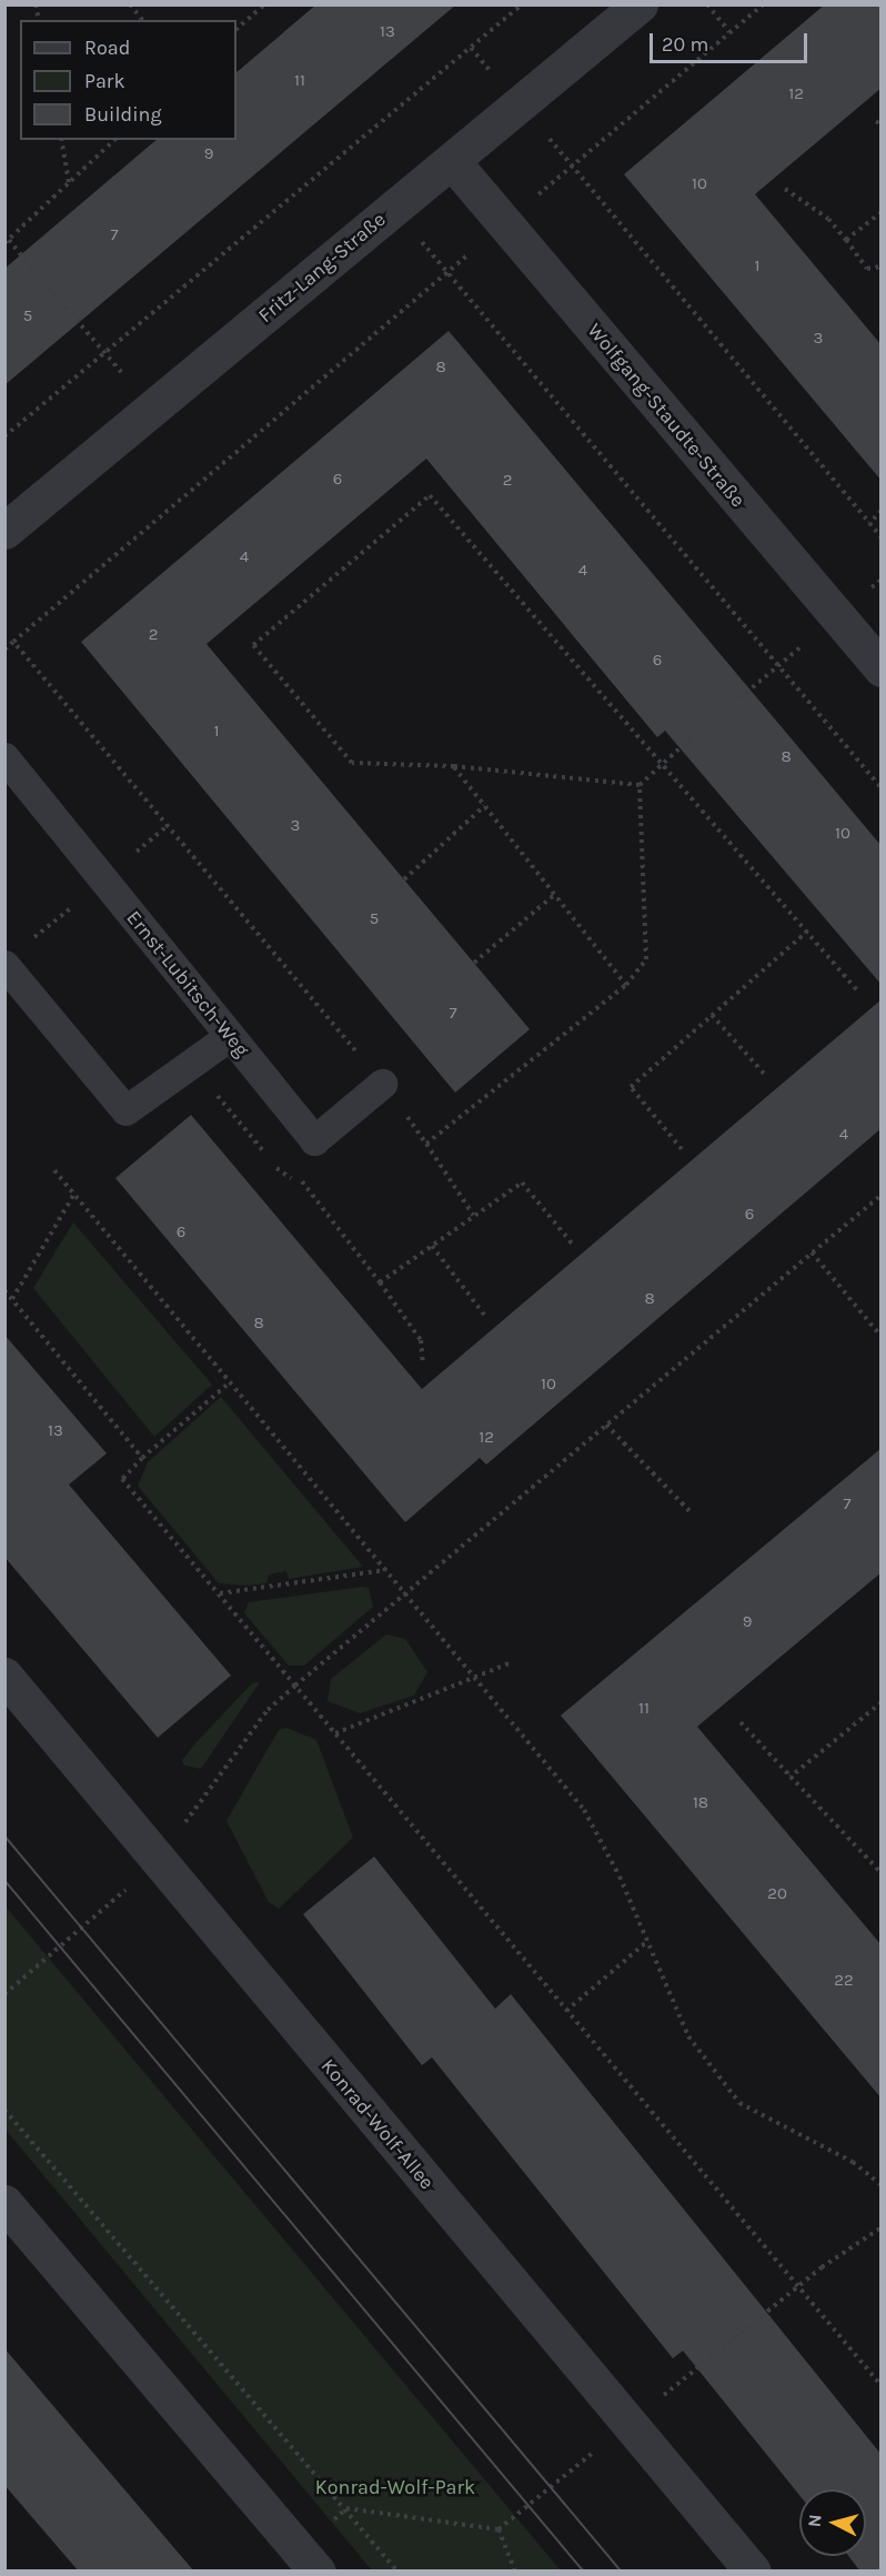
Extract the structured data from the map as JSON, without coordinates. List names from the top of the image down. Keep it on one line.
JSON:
{"streets":{"street":["Fritz-Lang-Straße","Wolfgang-Staudte-Straße","Konrad-Wolf-Allee"],"lane":["Ernst-Lubitsch-Weg"]},"crossings":[["Fritz-Lang-Straße","Wolfgang-Staudte-Straße"]],"parks":["Konrad-Wolf-Park"],"house_numbers":["13","11","12","9","10","7","1","5","3","8","6","2","4","4","2","6","1","8","3","10","5","7","4","6","6","8","8","10","13","12","7","9","11","18","20","22"],"legend":["Road","Park","Building"],"scale_bar":"20 m","north":"left"}
